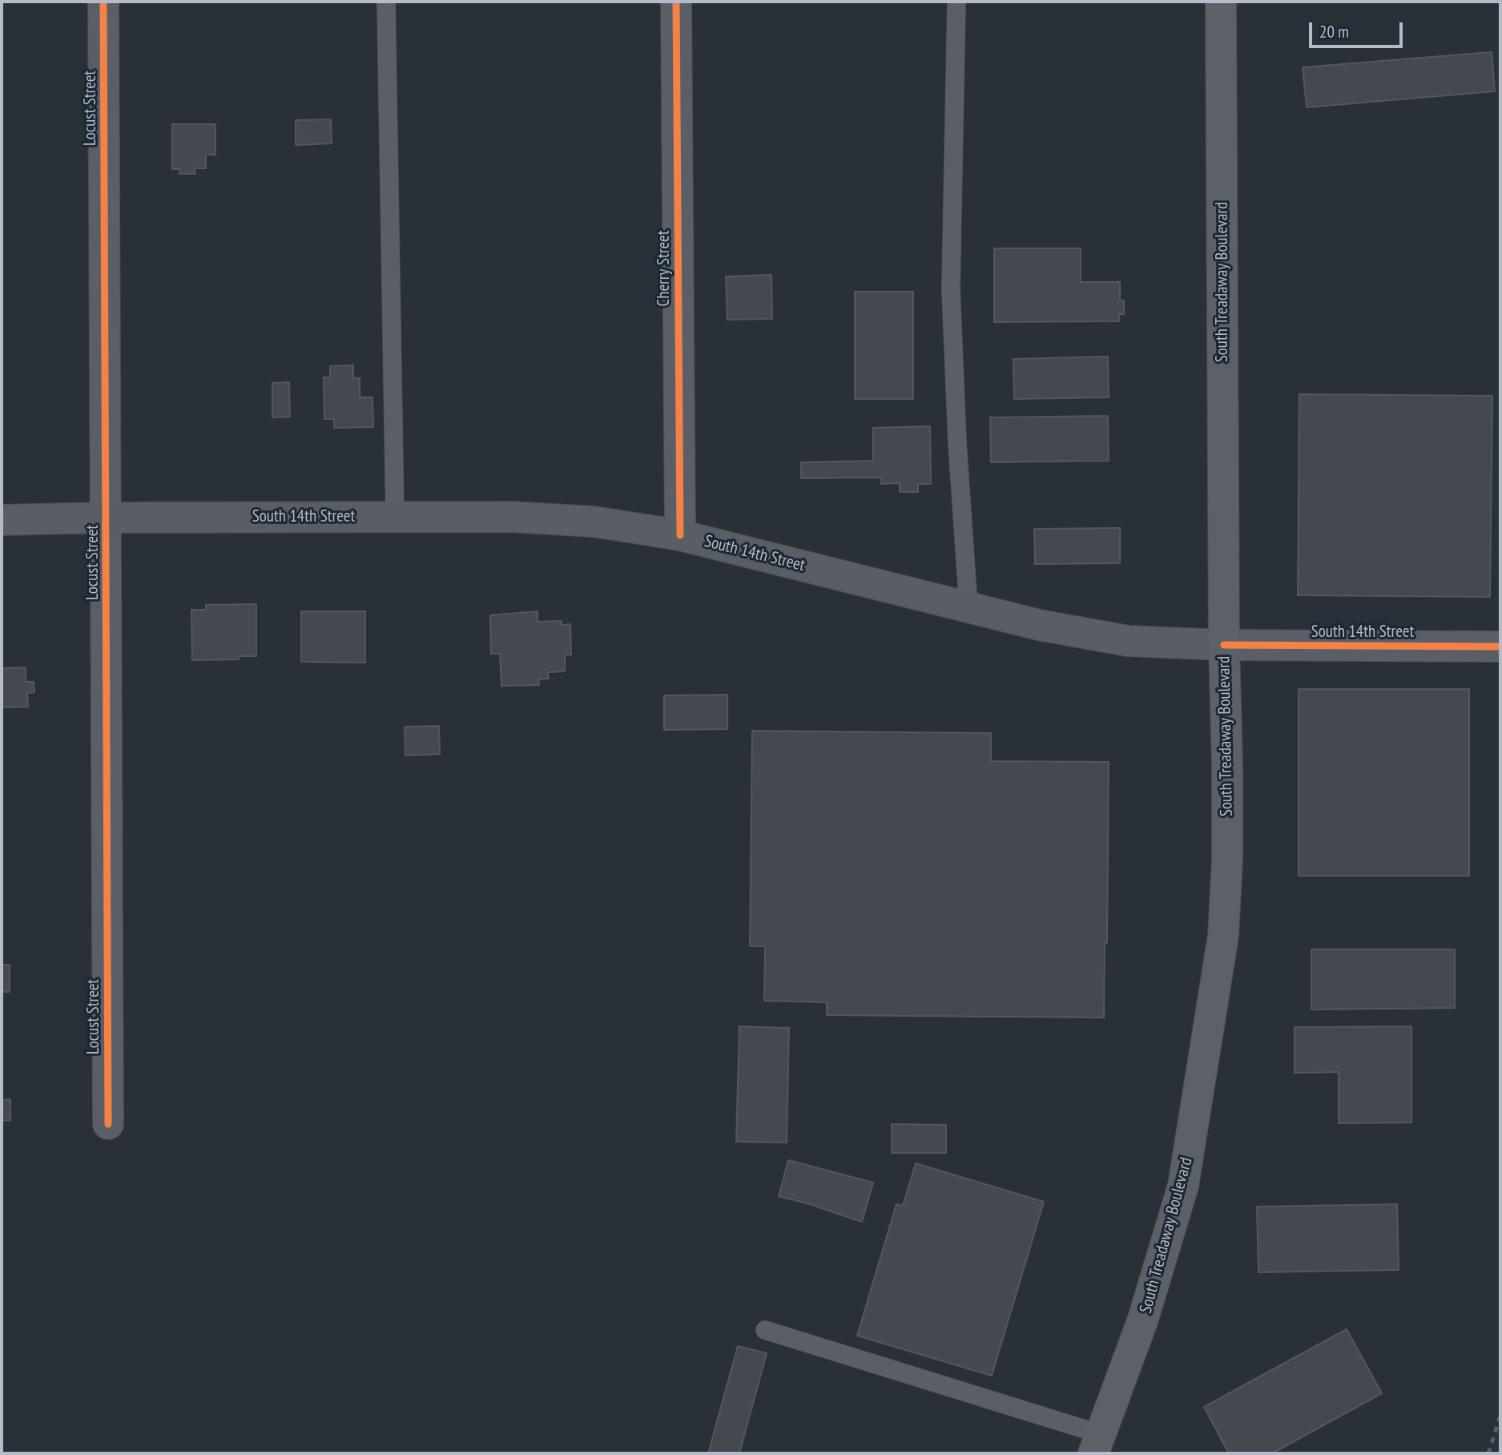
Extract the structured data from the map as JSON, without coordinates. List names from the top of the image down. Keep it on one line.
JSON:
{"streets":{"main road":["South Treadaway Boulevard","South 14th Street"],"street":["Locust Street","Cherry Street"]},"crossings":[["Locust Street","South 14th Street"],["Cherry Street","South 14th Street"],["South Treadaway Boulevard","South 14th Street"]],"scale_bar":"20 m"}
